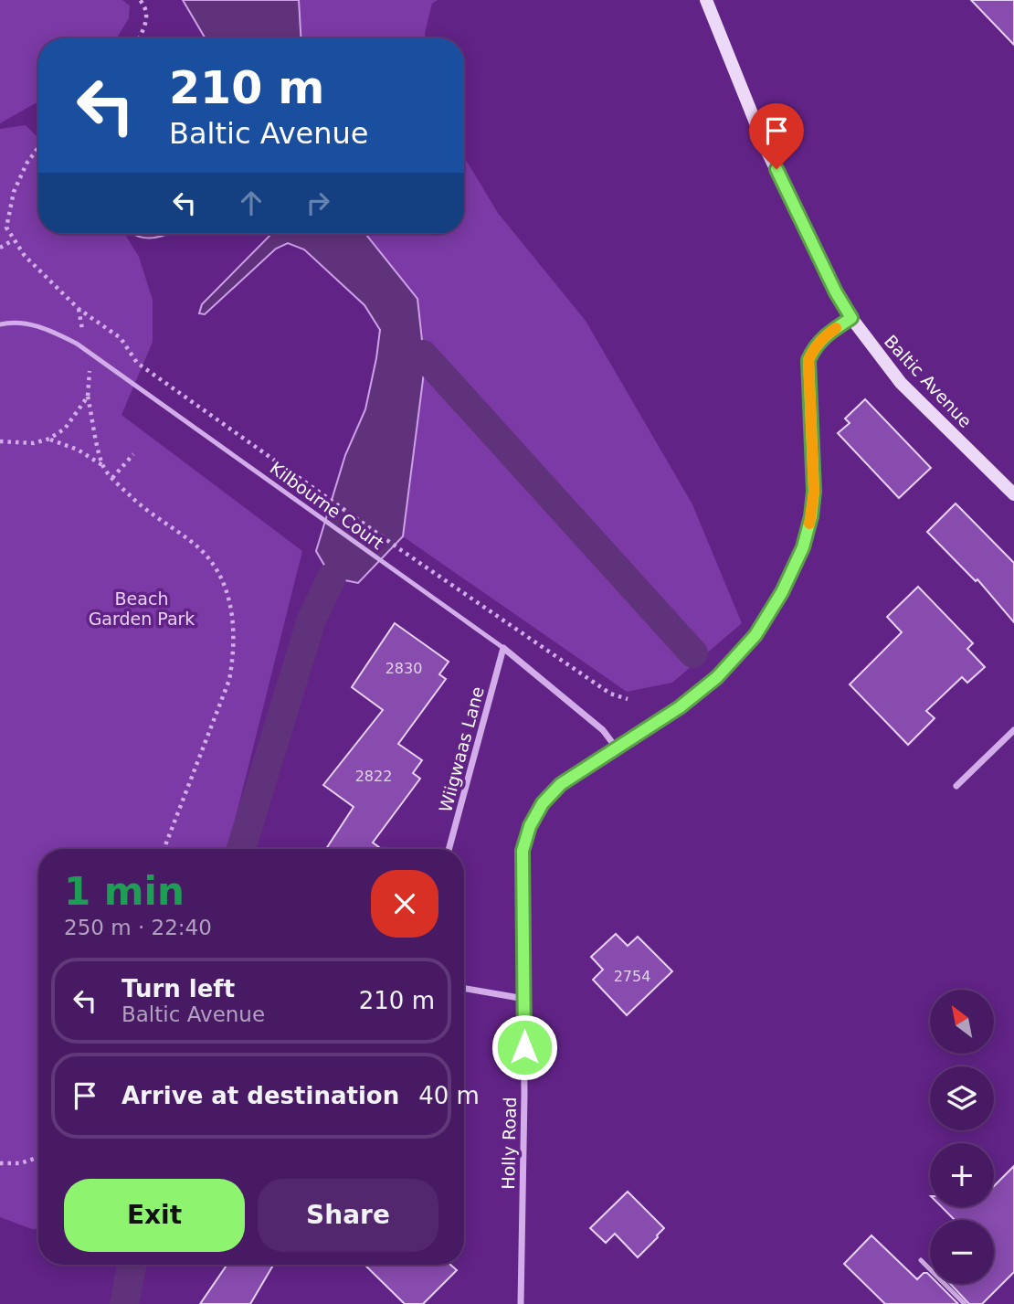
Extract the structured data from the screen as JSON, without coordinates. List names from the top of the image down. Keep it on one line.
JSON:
{"streets":{"street":["Baltic Avenue","Kilbourne Court","Wiigwaas Lane","Holly Road"]},"crossings":[["Baltic Avenue","Holly Road"],["Kilbourne Court","Wiigwaas Lane"],["Kilbourne Court","Holly Road"]],"parks":["Beach Garden Park"],"house_numbers":["2830","2822","2754"],"north":"top left","page":{"turn":["210 m","Baltic Avenue"],"heading":["1 min","250 m · 22:40"],"list":[{"name":"Turn left","note":"Baltic Avenue","value":"210 m"},{"name":"Arrive at destination","value":"40 m"}],"map_buttons":["+","−"],"buttons":["Exit","Share"]}}
